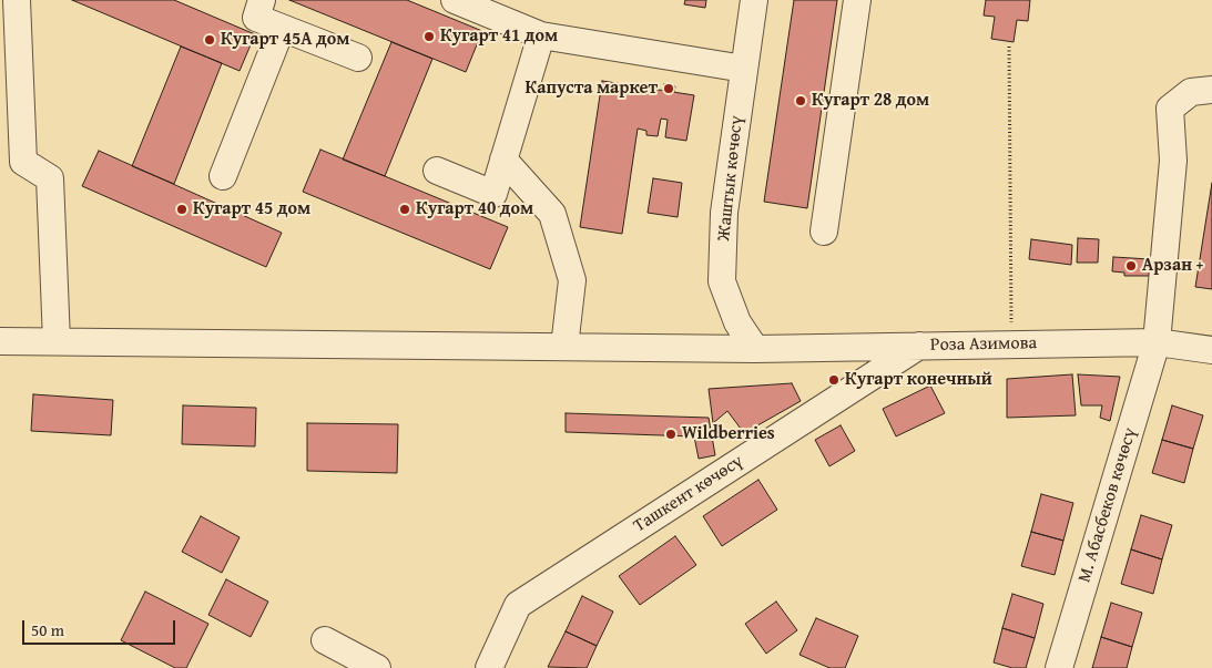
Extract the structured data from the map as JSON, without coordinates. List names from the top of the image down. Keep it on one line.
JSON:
{"streets":{"street":["Жаштык көчөсү","Роза Азимова","Ташкент көчөсү","М. Абасбеков көчөсү"]},"crossings":[["Жаштык көчөсү","Роза Азимова"],["Роза Азимова","Ташкент көчөсү"],["Роза Азимова","М. Абасбеков көчөсү"]],"places":["Кугарт 41 дом","Кугарт 45А дом","Капуста маркет","Кугарт 28 дом","Кугарт 45 дом","Кугарт 40 дом","Арзан +","Кугарт конечный","Wildberries"],"scale_bar":"50 m"}
